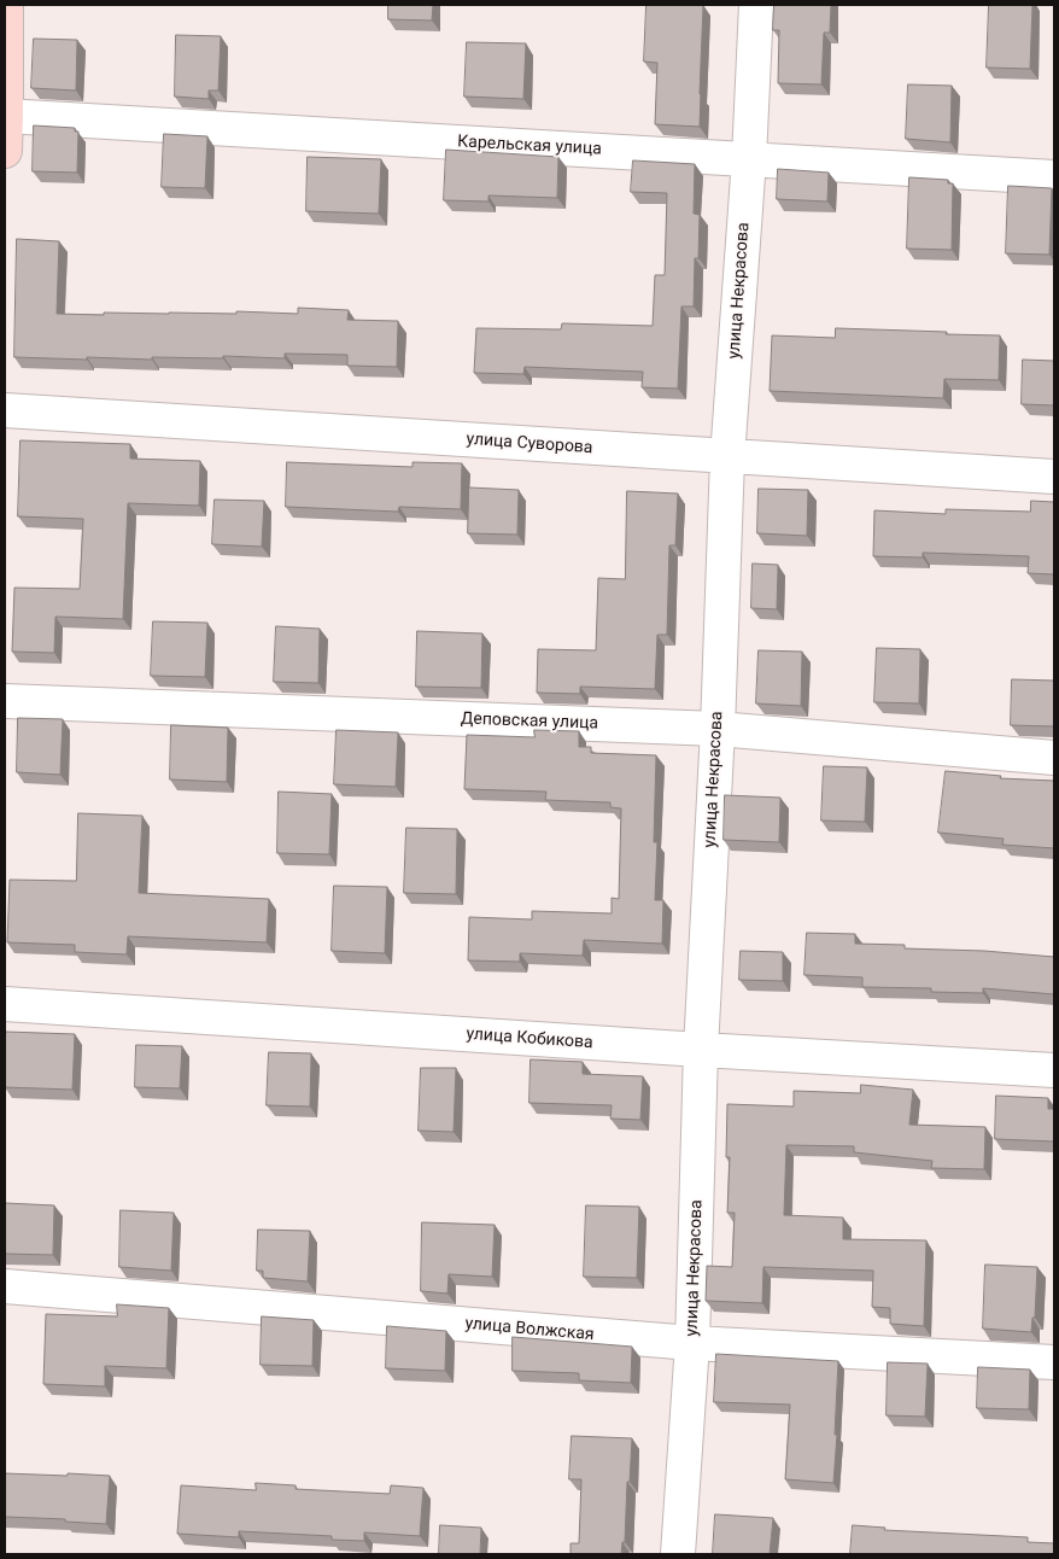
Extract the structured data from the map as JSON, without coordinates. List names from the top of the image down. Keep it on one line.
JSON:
{"streets":{"street":["Карельская улица","улица Некрасова","улица Суворова","Деповская улица","улица Кобикова","улица Волжская"]},"crossings":[["Карельская улица","улица Некрасова"],["улица Некрасова","улица Суворова"],["улица Некрасова","Деповская улица"],["улица Некрасова","улица Кобикова"],["улица Некрасова","улица Волжская"]]}
